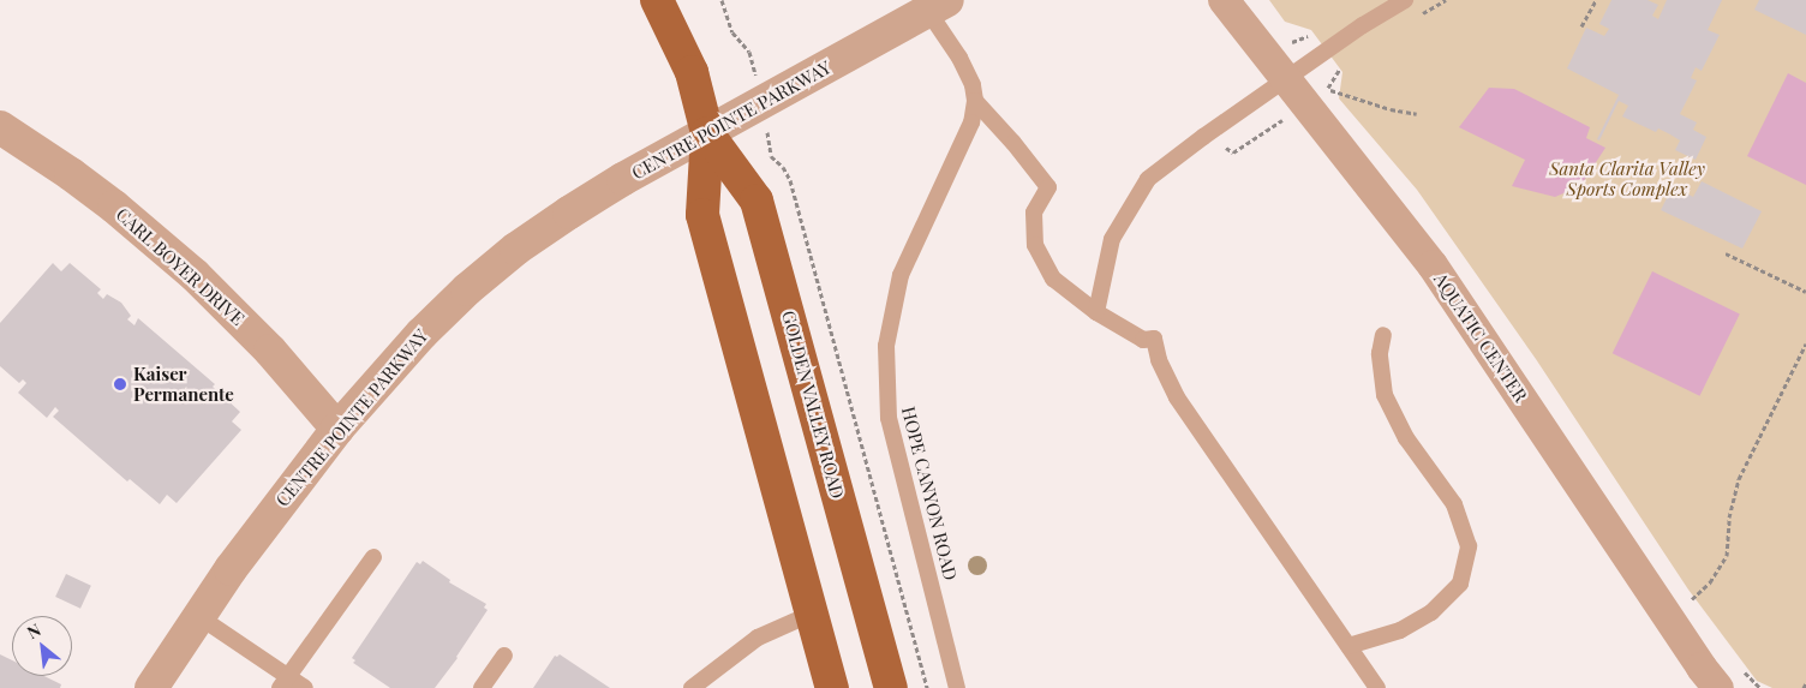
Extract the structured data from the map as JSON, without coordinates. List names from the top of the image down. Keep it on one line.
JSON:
{"streets":{"main road":["GOLDEN VALLEY ROAD"],"street":["CENTRE POINTE PARKWAY","CARL BOYER DRIVE","AQUATIC CENTER"],"lane":["HOPE CANYON ROAD"]},"crossings":[["CENTRE POINTE PARKWAY","CARL BOYER DRIVE"],["CENTRE POINTE PARKWAY","GOLDEN VALLEY ROAD"]],"parks":["Santa Clarita Valley Sports Complex"],"places":["Kaiser Permanente"],"north":"top left"}
